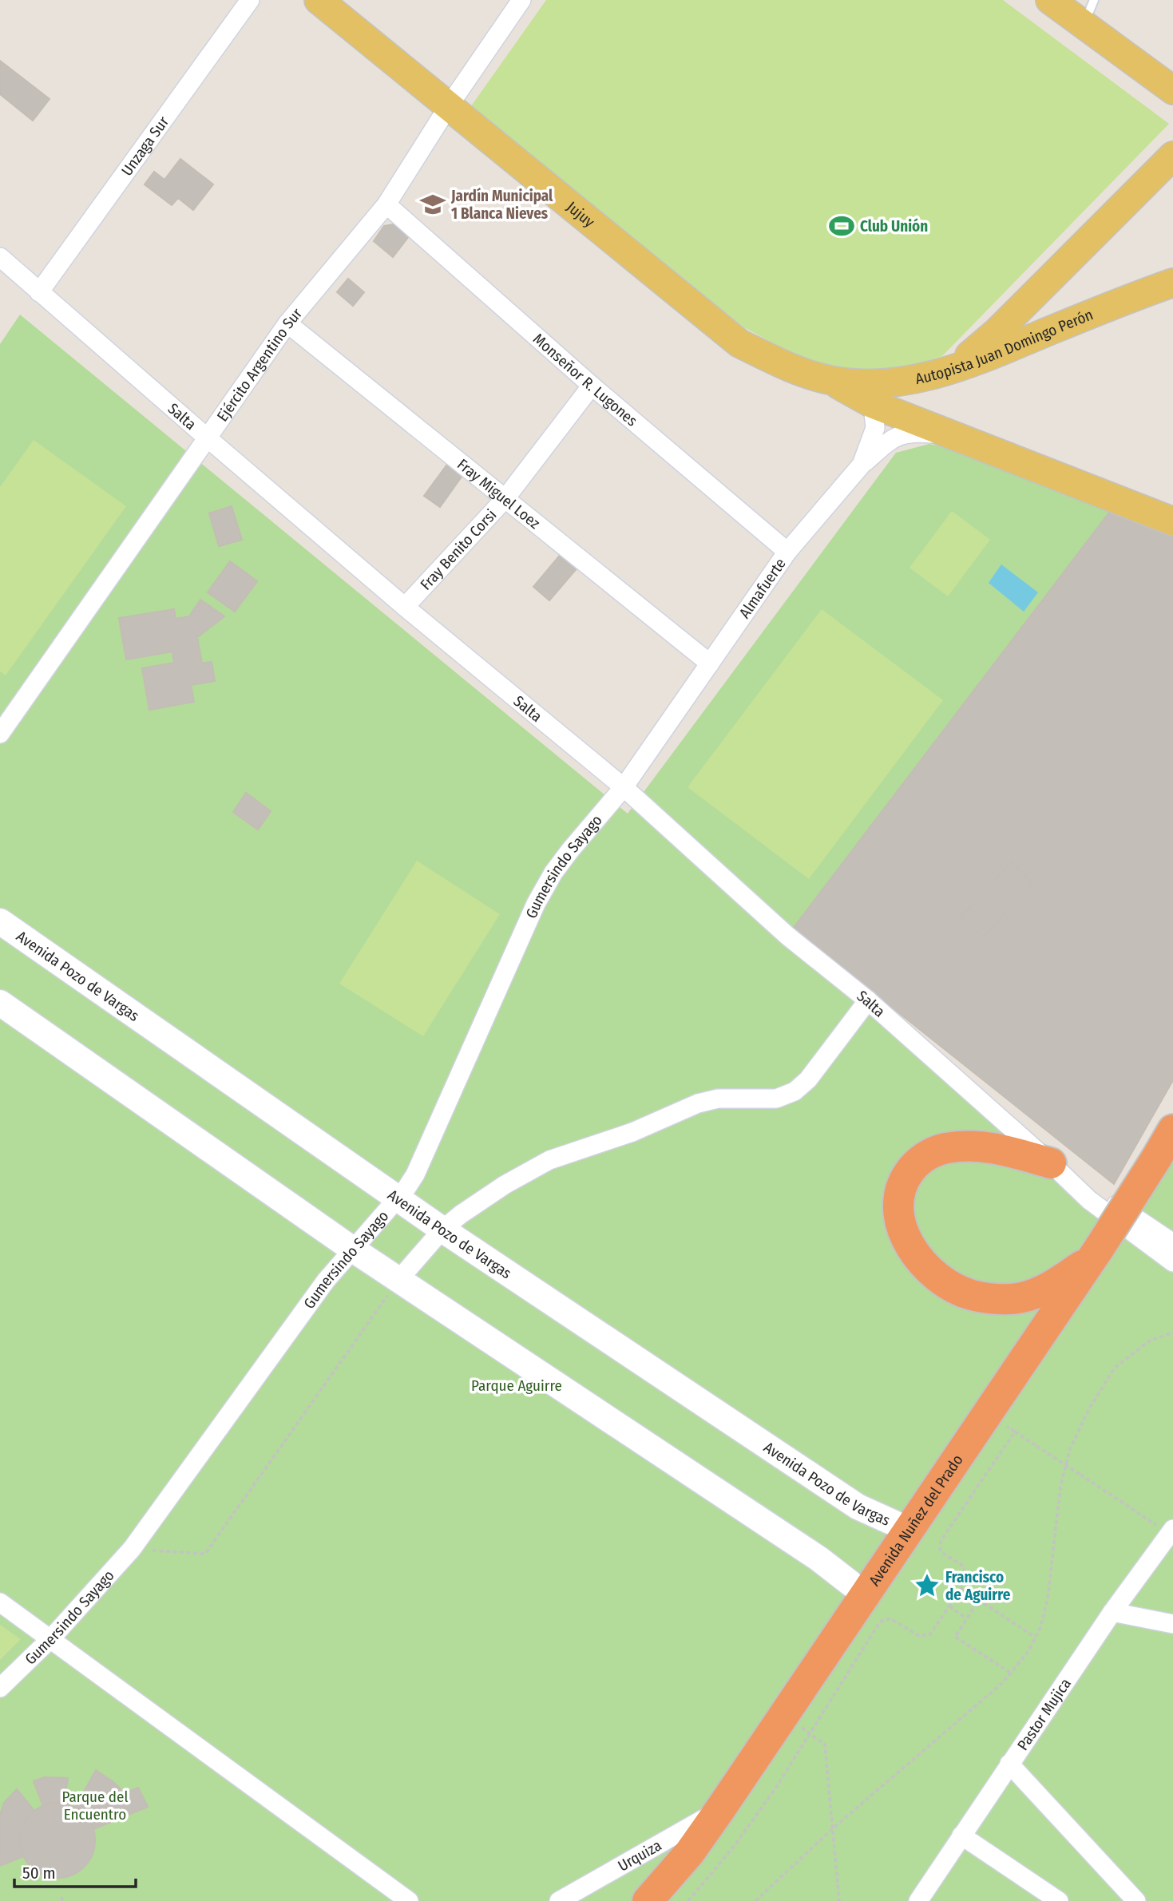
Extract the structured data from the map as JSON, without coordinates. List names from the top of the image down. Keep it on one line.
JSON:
{"streets":{"highway":["Avenida Nuñez del Prado"],"main road":["Jujuy","Autopista Juan Domingo Perón","Avenida Pozo de Vargas"],"street":["Unzaga Sur","Ejército Argentino Sur","Monseñor R. Lugones","Salta","Fray Miguel Loez","Fray Benito Corsi","Almafuerte","Gumersindo Sayago","Pastor Mujica","Urquiza"]},"crossings":[["Unzaga Sur","Salta"],["Jujuy","Autopista Juan Domingo Perón"],["Jujuy","Ejército Argentino Sur"],["Autopista Juan Domingo Perón","Almafuerte"],["Ejército Argentino Sur","Monseñor R. Lugones"],["Ejército Argentino Sur","Salta"],["Ejército Argentino Sur","Fray Miguel Loez"],["Monseñor R. Lugones","Fray Benito Corsi"],["Monseñor R. Lugones","Almafuerte"],["Salta","Fray Benito Corsi"],["Salta","Almafuerte"],["Salta","Gumersindo Sayago"],["Fray Miguel Loez","Fray Benito Corsi"],["Fray Miguel Loez","Almafuerte"],["Almafuerte","Gumersindo Sayago"],["Gumersindo Sayago","Avenida Pozo de Vargas"],["Avenida Pozo de Vargas","Avenida Nuñez del Prado"],["Avenida Nuñez del Prado","Urquiza"]],"parks":["Parque Aguirre","Parque del Encuentro"],"places":{"school or university":["Jardín Municipal 1 Blanca Nieves"],"sports":["Club Unión"],"place":["Francisco de Aguirre"]},"scale_bar":"50 m"}
